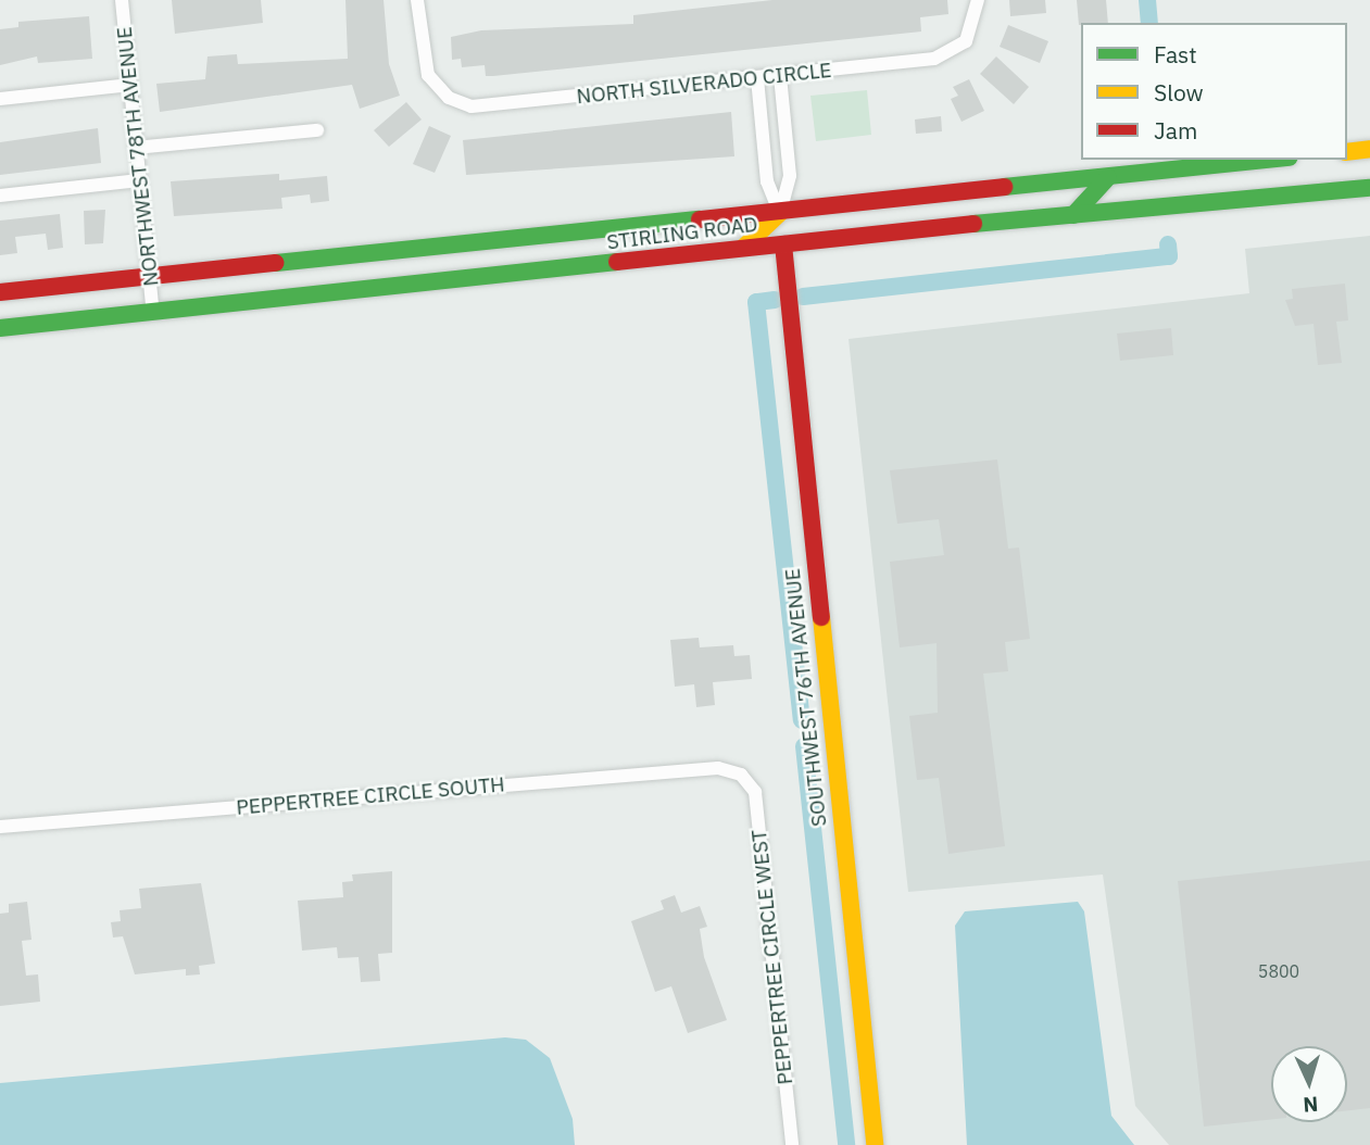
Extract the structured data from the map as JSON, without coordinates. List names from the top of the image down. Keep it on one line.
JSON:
{"streets":{"main road":["STIRLING ROAD","SOUTHWEST 76TH AVENUE"],"street":["NORTH SILVERADO CIRCLE","NORTHWEST 78TH AVENUE","PEPPERTREE CIRCLE SOUTH","PEPPERTREE CIRCLE WEST"]},"crossings":[["NORTHWEST 78TH AVENUE","STIRLING ROAD"],["STIRLING ROAD","SOUTHWEST 76TH AVENUE"],["PEPPERTREE CIRCLE SOUTH","PEPPERTREE CIRCLE WEST"]],"house_numbers":["5800"],"legend":["Fast","Slow","Jam"],"north":"bottom"}
